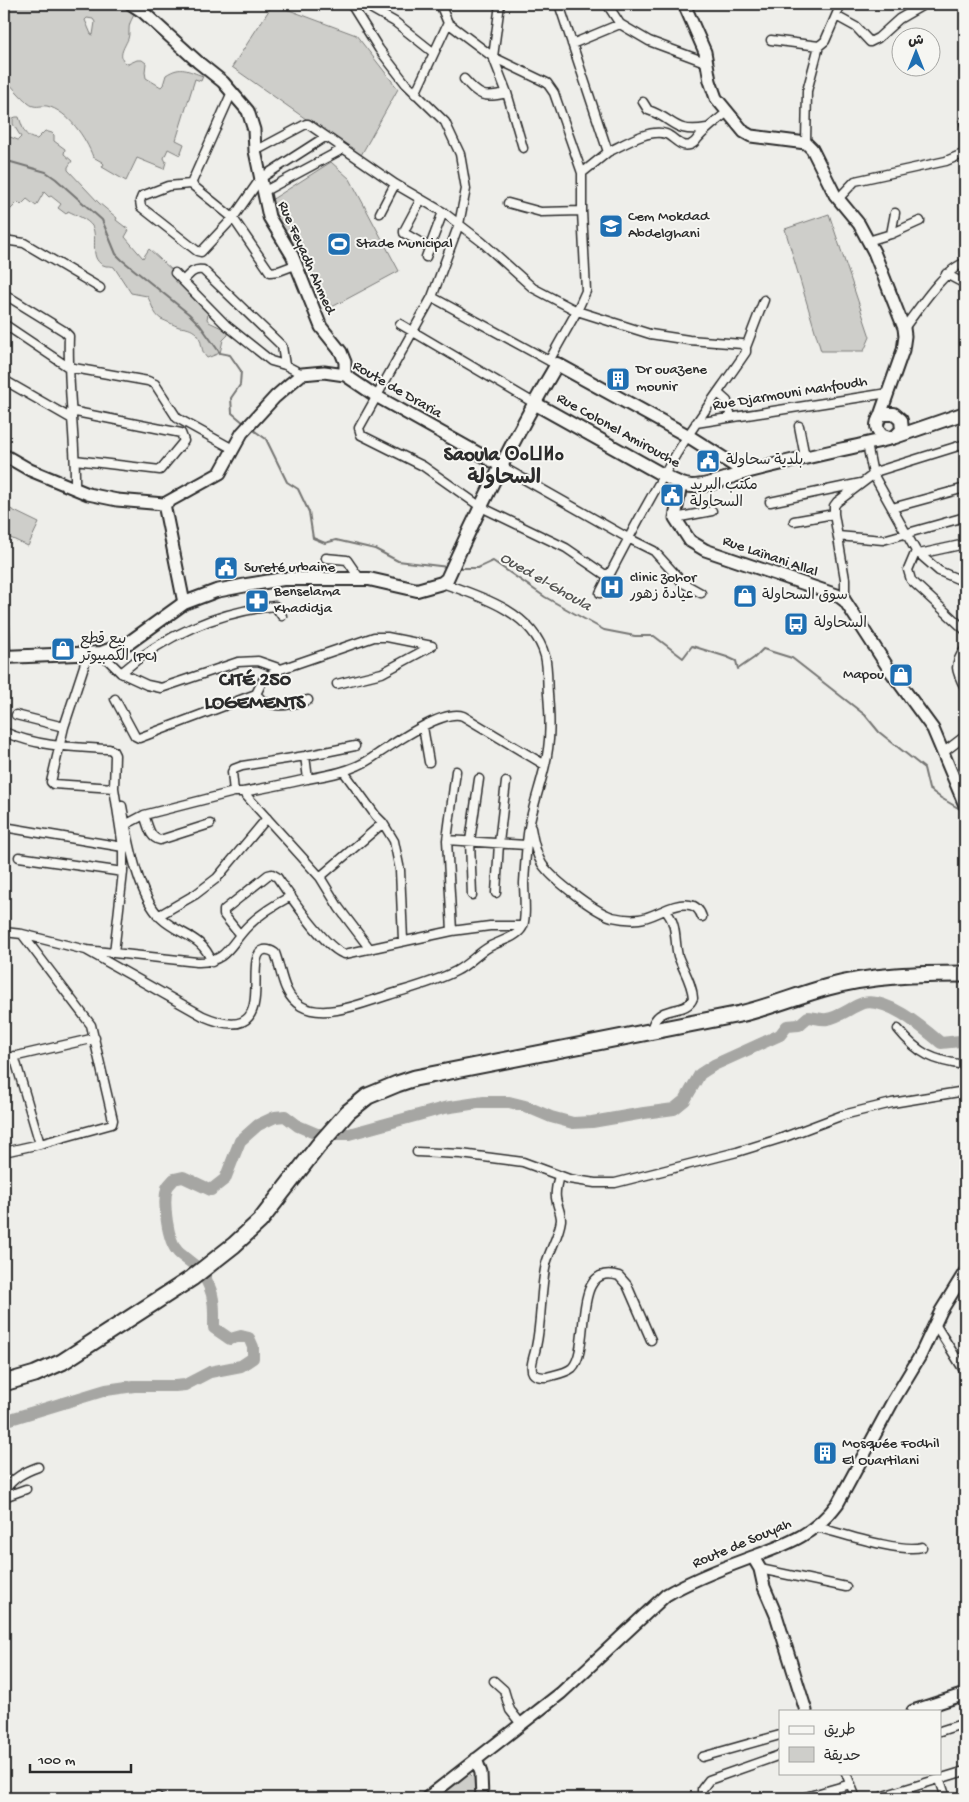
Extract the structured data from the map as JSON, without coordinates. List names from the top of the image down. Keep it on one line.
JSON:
{"streets":{"main road":["Rue Feyadh Ahmed","Route de Draria","Rue Colonel Amirouche","Rue Laïnani Allal","Route de Souyah"],"street":["Rue Djarmouni Mahfoudh"]},"crossings":[["Rue Feyadh Ahmed","Route de Draria"]],"districts":["Saoula ⵙⴰⵡⵍⴰ السحاولة","CITÉ 250 LOGEMENTS"],"water":["Oued el-Ghoula"],"places":{"school or university":["Cem Mokdad Abdelghani"],"sports":["Stade Municipal"],"building":["Dr ouazene mounir","Mosquée Fodhil El Ouartilani"],"public building":["بلدية سحاولة","مكتب البريد السحاولة","Sureté urbaine"],"hospital":["clinic zohor عيادة زهور"],"shop":["سوق السحاولة","بيع قطع الكمبيوتر (PC)","Mapou"],"pharmacy":["Benselama Khadidja"],"bus stop":["السحاولة"]},"legend":["طريق","حديقة"],"scale_bar":"100 m","north":"top"}
